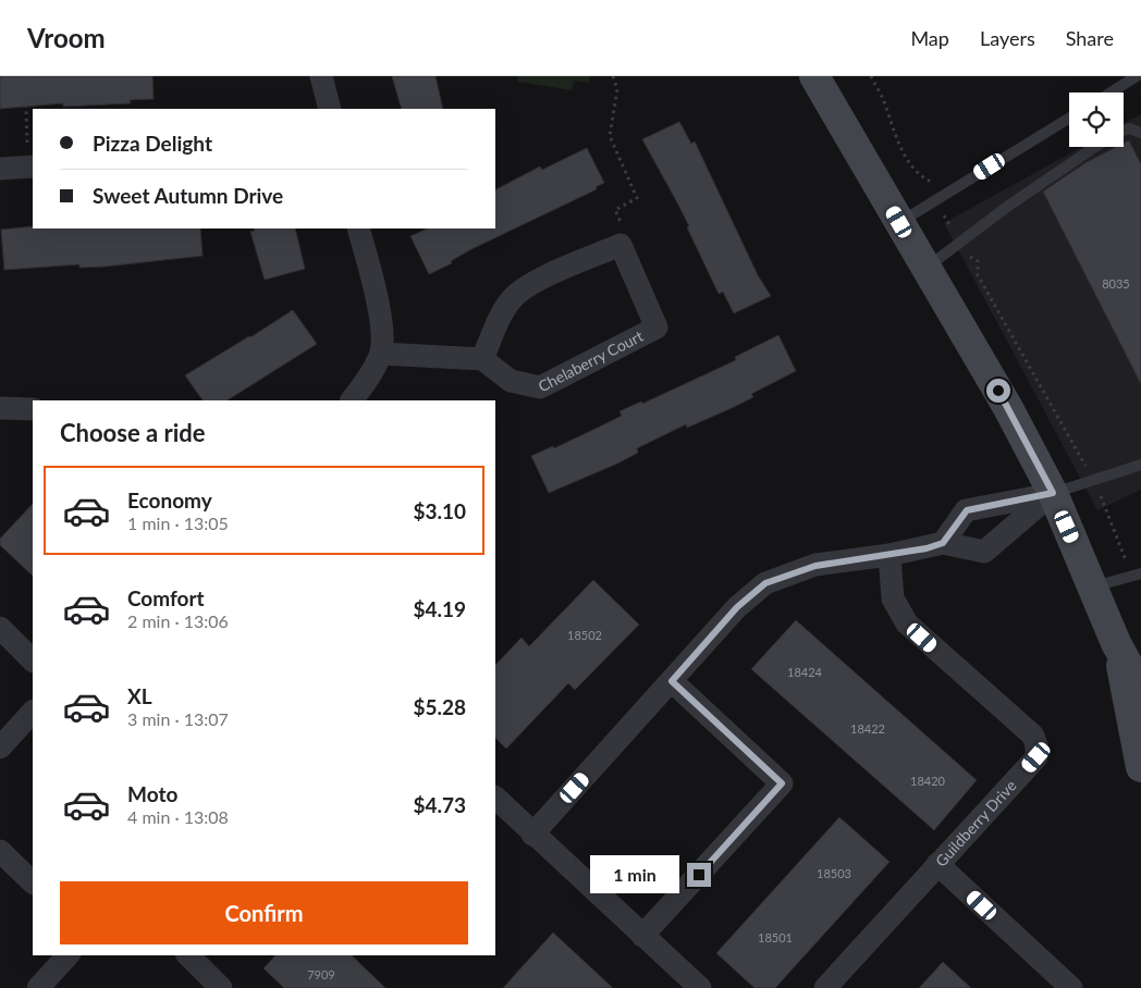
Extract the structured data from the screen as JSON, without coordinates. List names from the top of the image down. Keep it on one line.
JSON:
{"streets":{"street":["Chelaberry Court","Guildberry Drive"]},"house_numbers":["8035","18502","18424","18422","18420","18503","18501","7909"],"page":{"header":"Vroom","nav":["Map","Layers","Share"],"banner":["Pizza Delight","Sweet Autumn Drive"],"heading":"Choose a ride","list":[{"name":"Economy","note":"1 min · 13:05","value":"$3.10"},{"name":"Comfort","note":"2 min · 13:06","value":"$4.19"},{"name":"XL","note":"3 min · 13:07","value":"$5.28"},{"name":"Moto","note":"4 min · 13:08","value":"$4.73"}],"bubble":"1 min","buttons":"Confirm"}}
